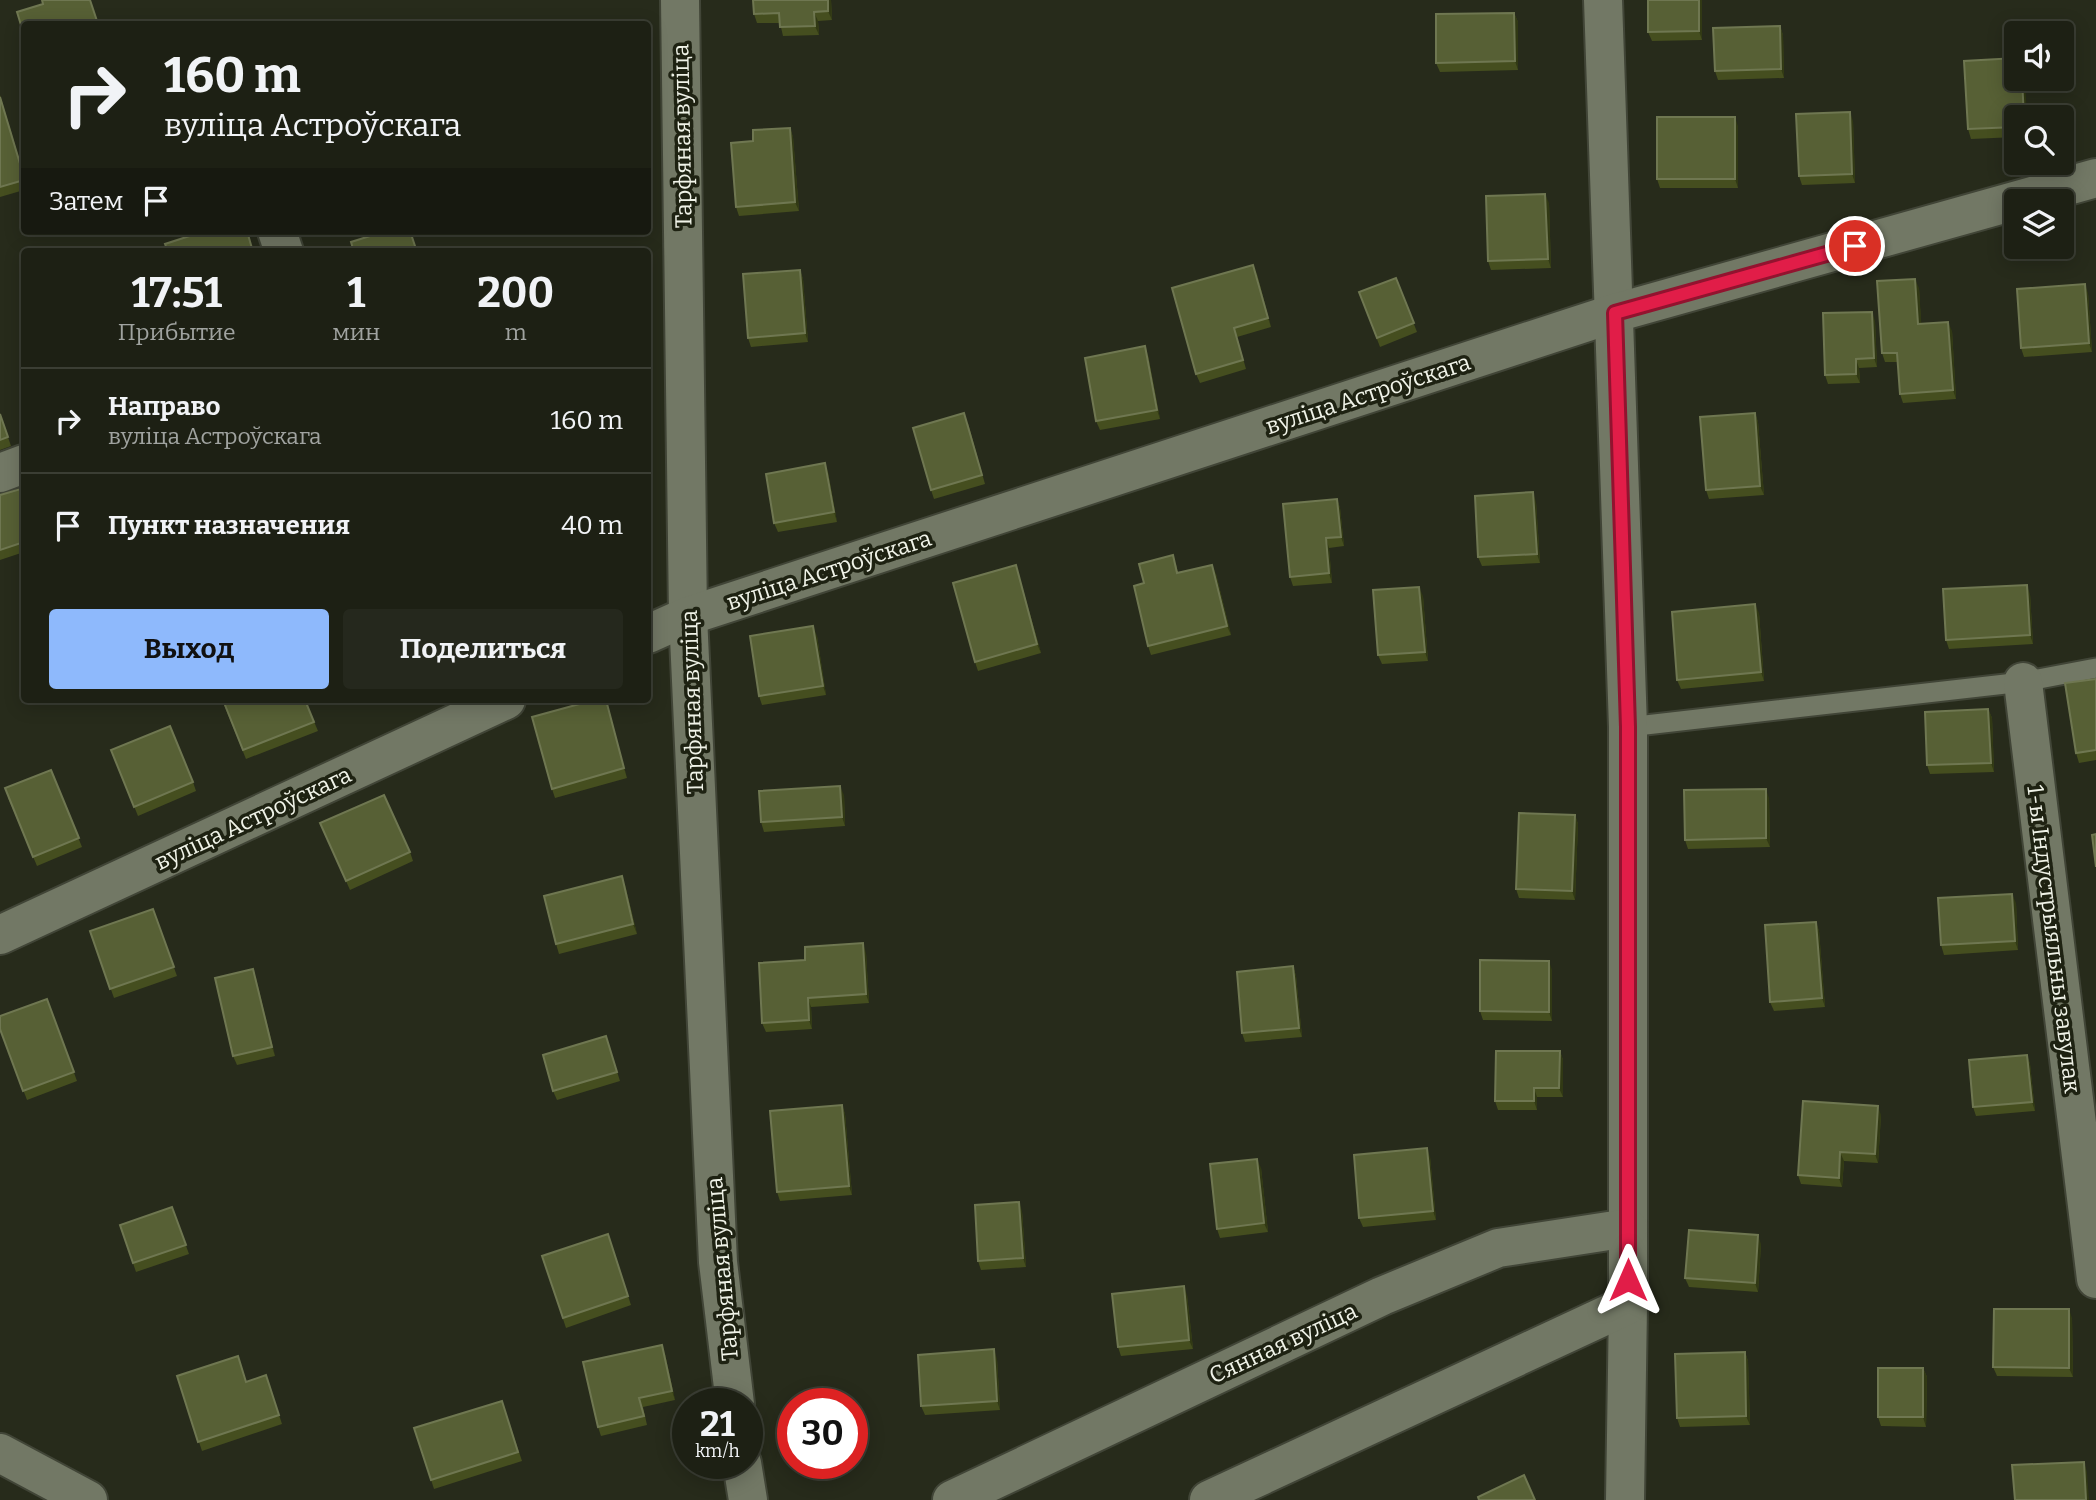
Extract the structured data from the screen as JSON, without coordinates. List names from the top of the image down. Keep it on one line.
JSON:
{"streets":{"street":["Тарфяная вуліца","вуліца Астроўскага","1-ы Індустрыяльны завулак","Сянная вуліца"]},"crossings":[["Тарфяная вуліца","вуліца Астроўскага"]],"page":{"turn":["160 m","вуліца Астроўскага"],"then":"Затем","eta":["17:51","Прибытие","1","мин","200","m"],"list":[{"name":"Направо","note":"вуліца Астроўскага","value":"160 m"},{"name":"Пункт назначения","value":"40 m"}],"buttons":["Выход","Поделиться"],"speed":"21 km/h","limit":"30"}}
